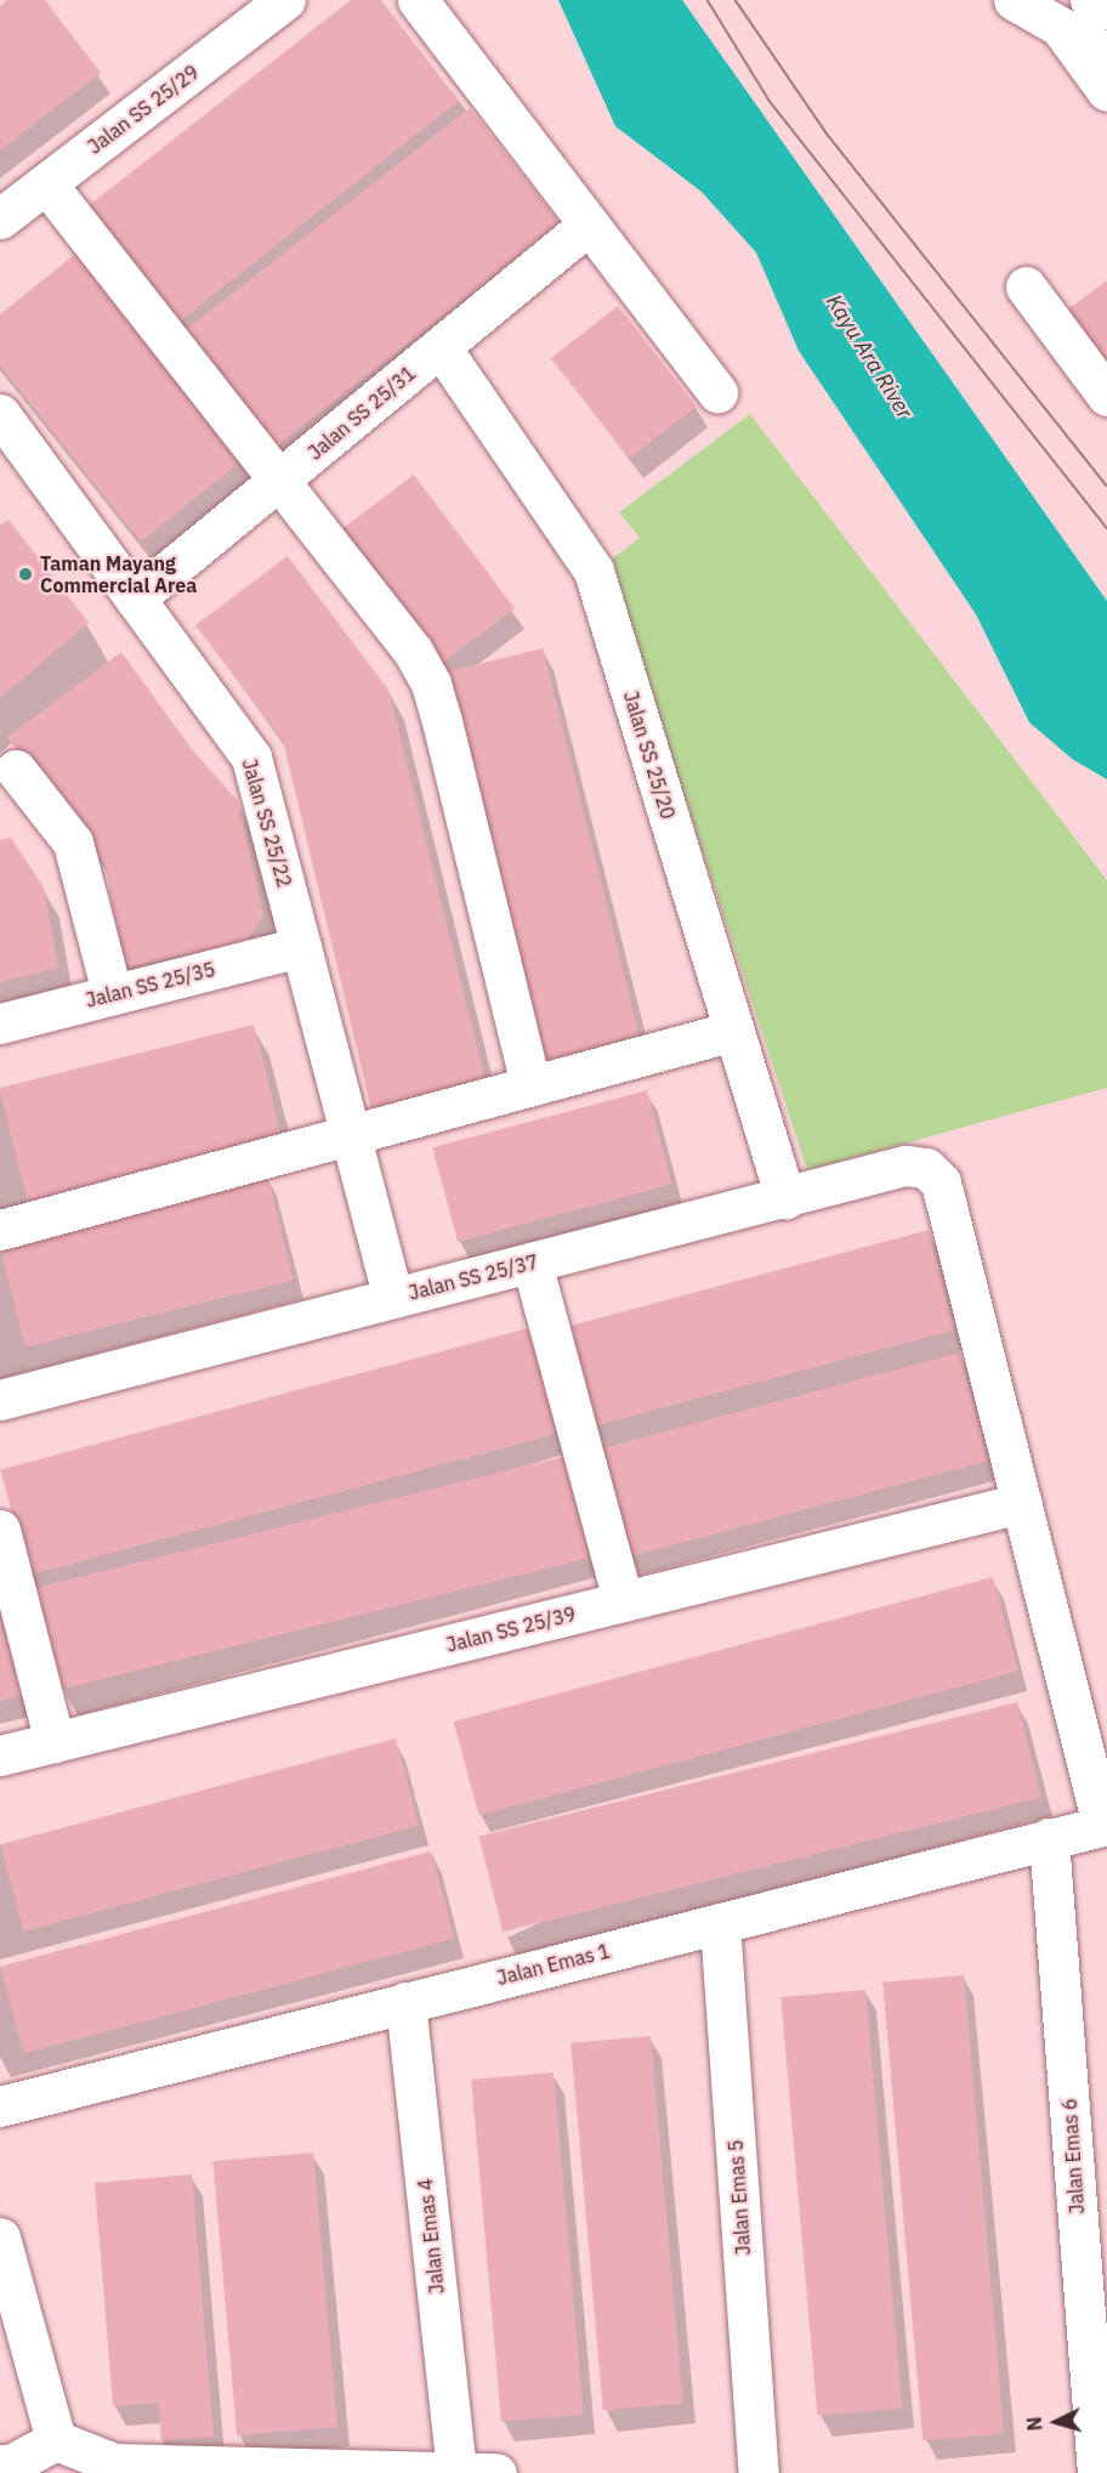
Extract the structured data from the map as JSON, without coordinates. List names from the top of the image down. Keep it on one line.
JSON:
{"streets":{"main road":["Jalan SS 25/29","Jalan SS 25/31","Jalan SS 25/20","Jalan SS 25/22","Jalan SS 25/35","Jalan SS 25/37","Jalan SS 25/39","Jalan Emas 1","Jalan Emas 6","Jalan Emas 5","Jalan Emas 4"]},"crossings":[["Jalan SS 25/31","Jalan SS 25/20"],["Jalan SS 25/31","Jalan SS 25/22"],["Jalan SS 25/20","Jalan SS 25/37"],["Jalan SS 25/22","Jalan SS 25/35"],["Jalan SS 25/22","Jalan SS 25/37"],["Jalan SS 25/37","Jalan SS 25/39"],["Jalan Emas 1","Jalan Emas 6"],["Jalan Emas 1","Jalan Emas 5"],["Jalan Emas 1","Jalan Emas 4"]],"water":["Kayu Ara River"],"places":["Taman Mayang Commercial Area"],"north":"left"}
